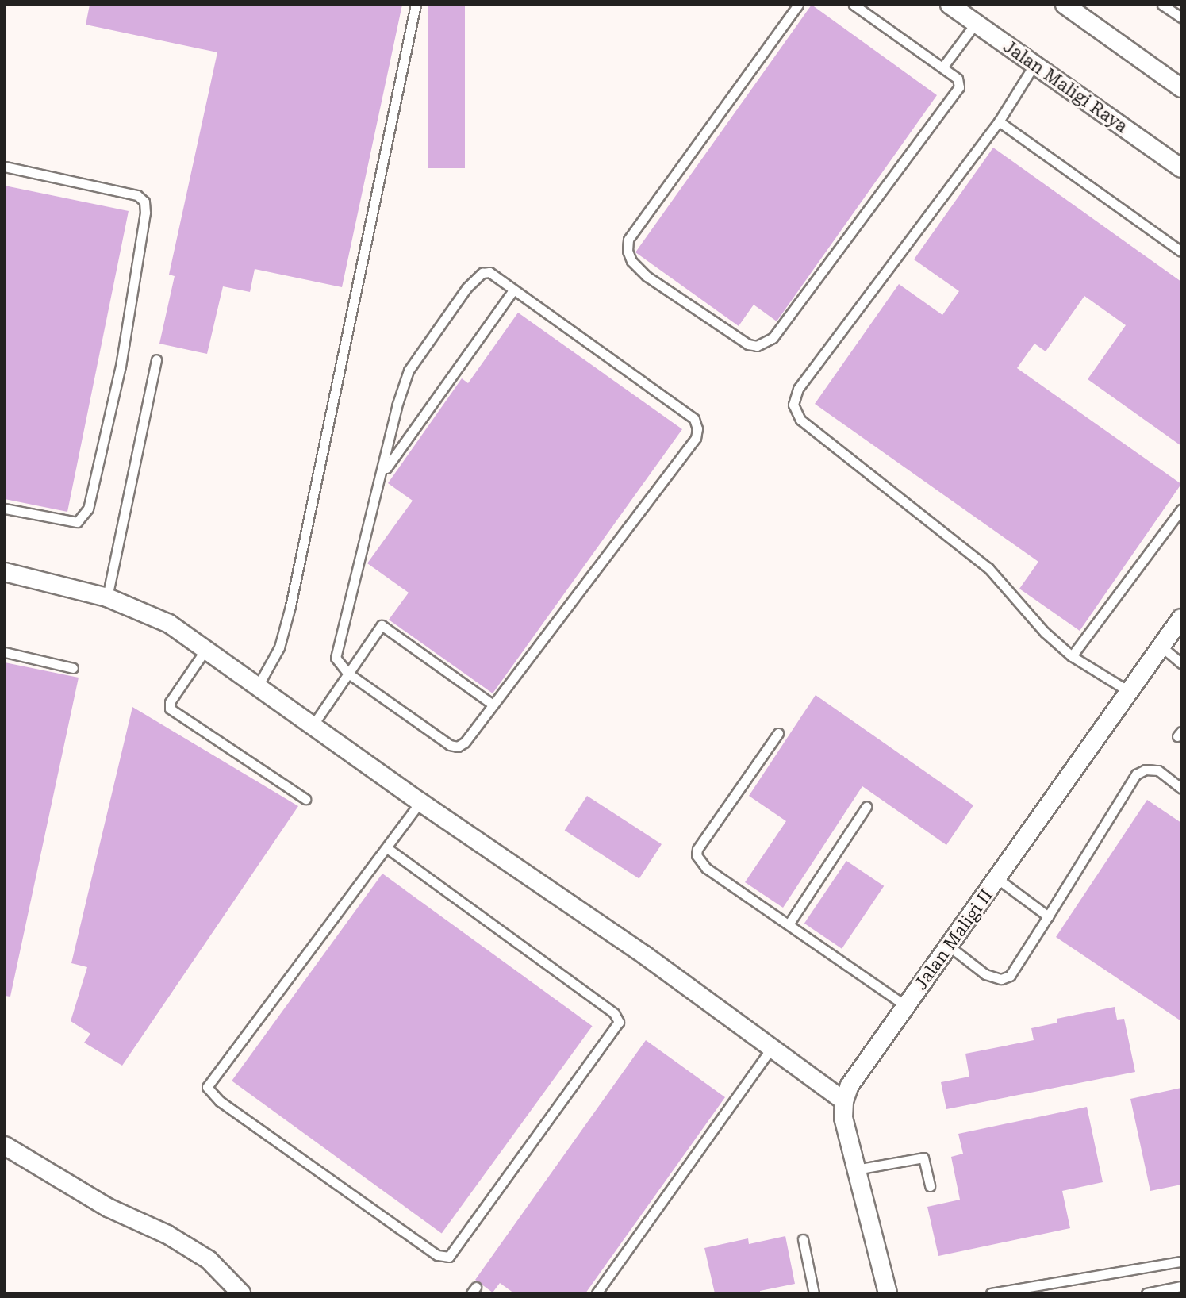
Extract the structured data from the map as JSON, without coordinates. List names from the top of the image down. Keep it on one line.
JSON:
{"streets":{"street":["Jalan Maligi Raya","Jalan Maligi II"]}}
